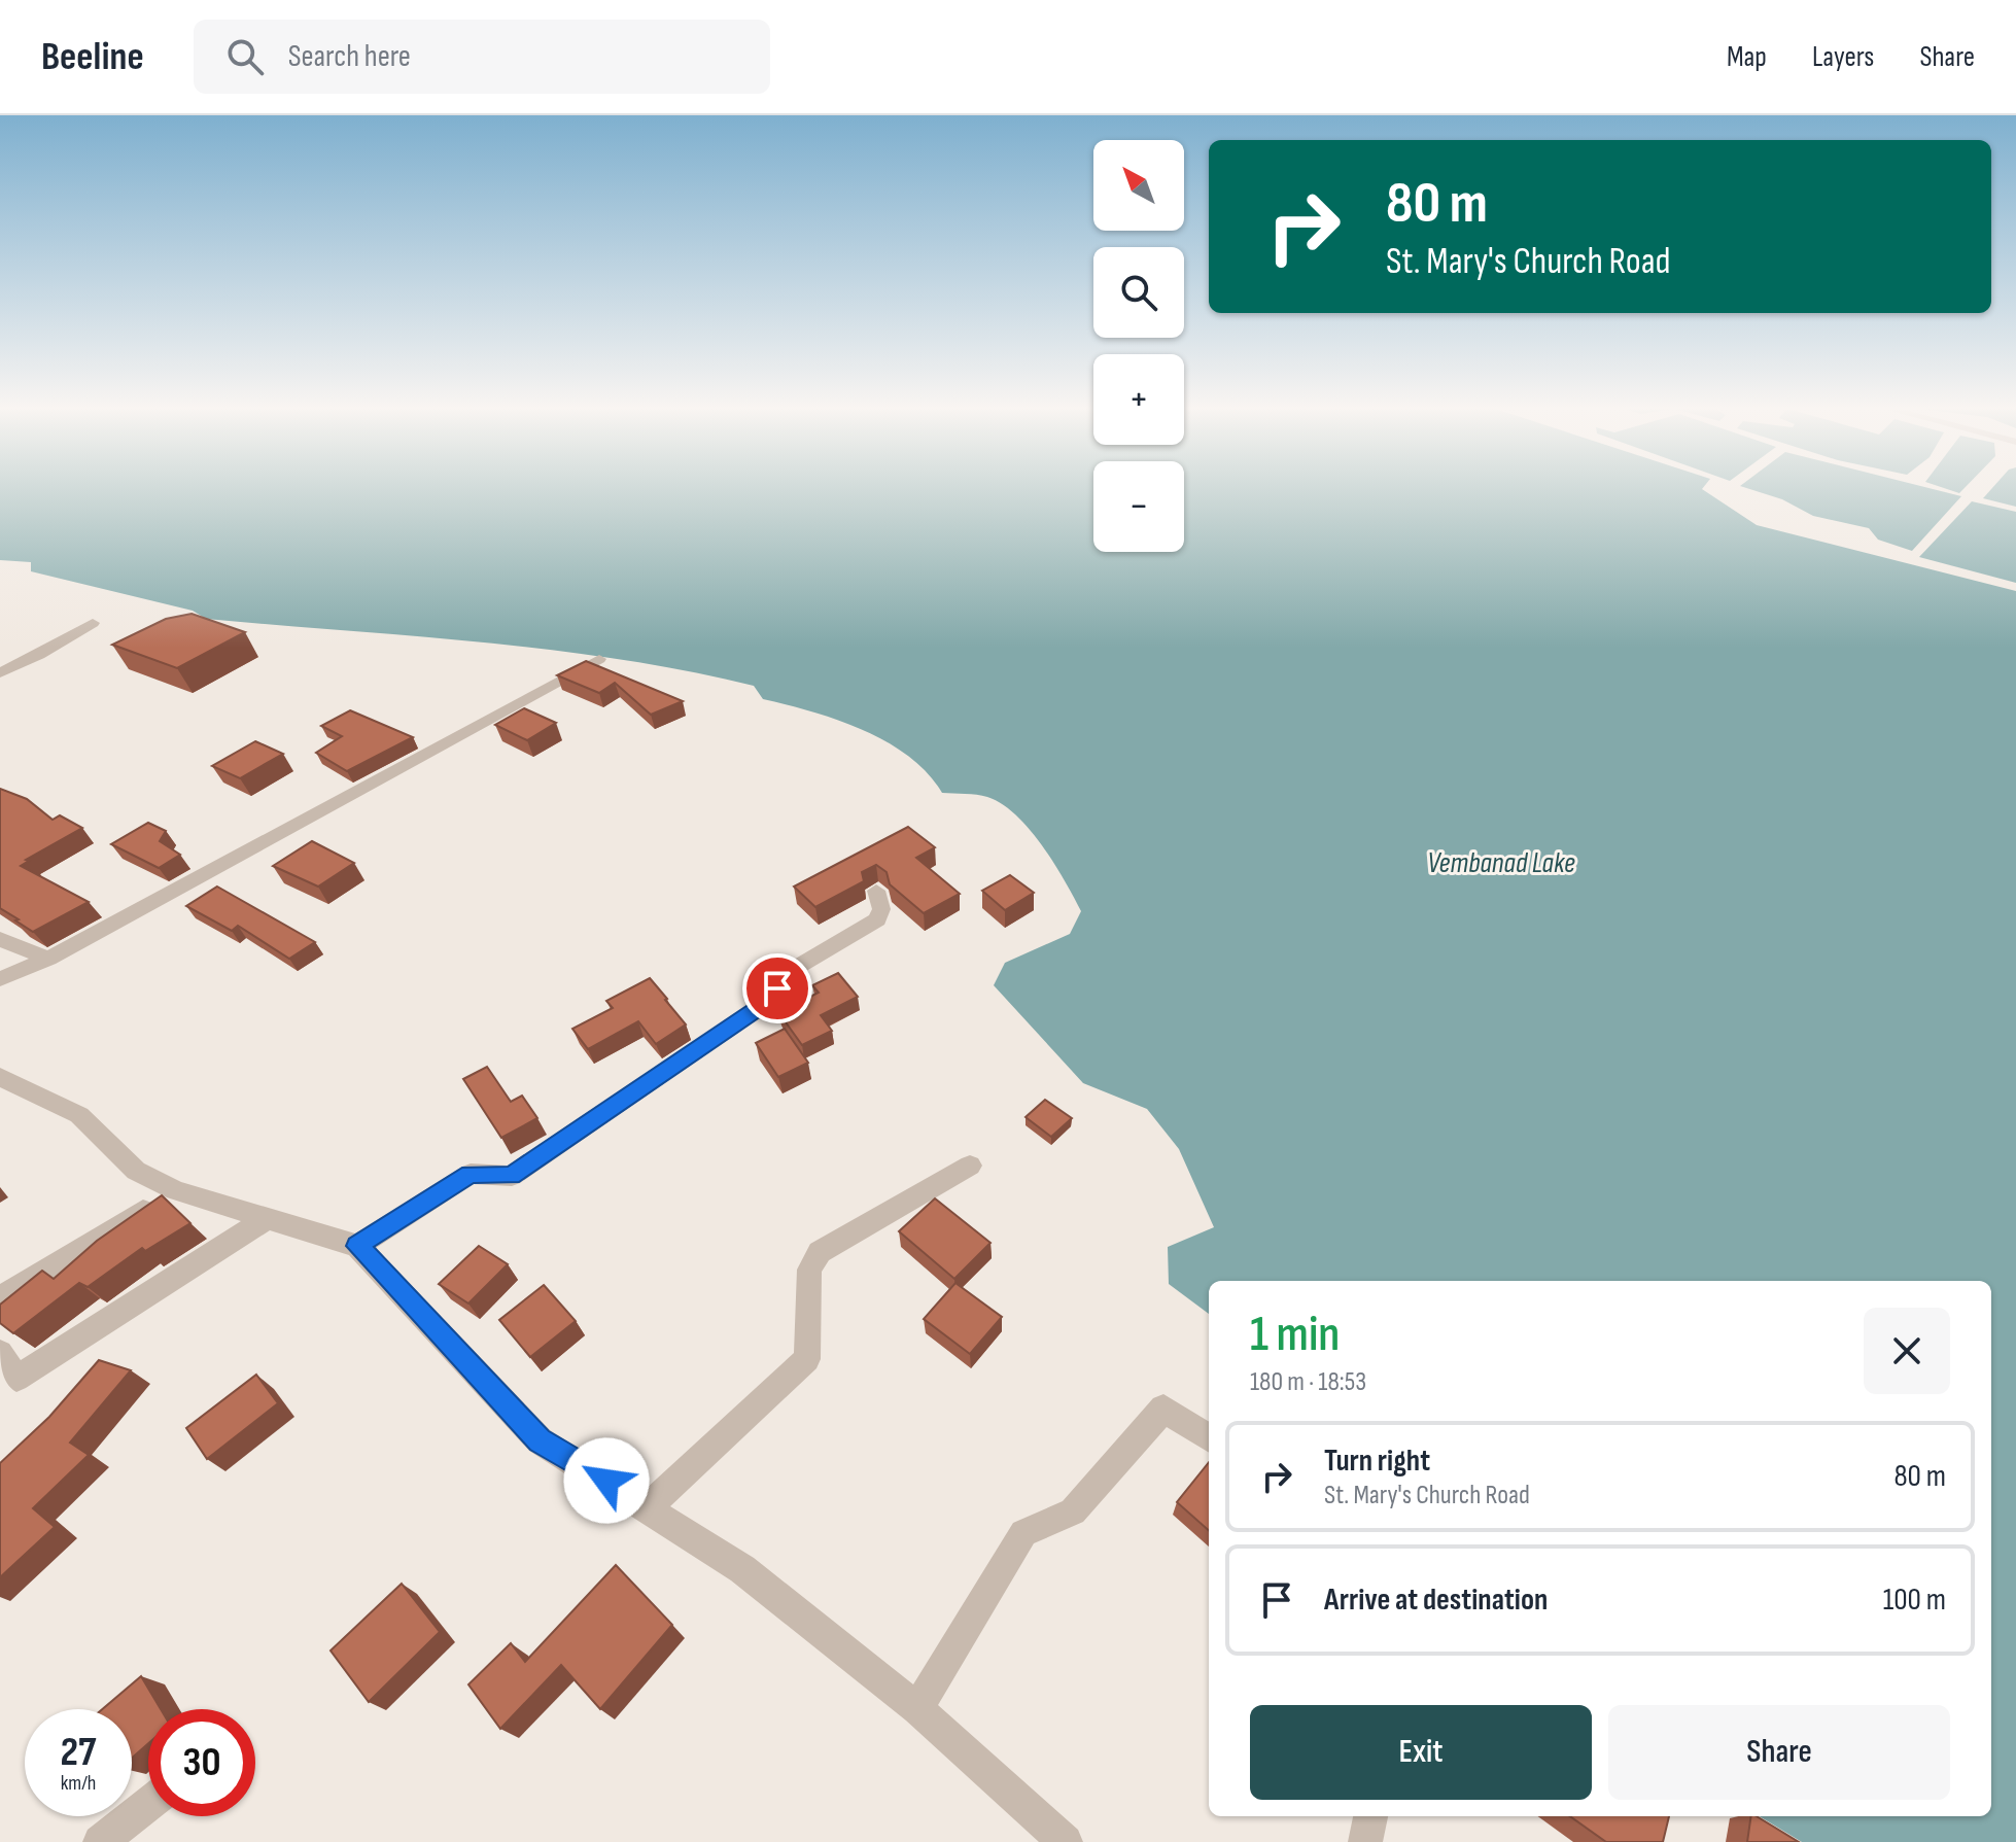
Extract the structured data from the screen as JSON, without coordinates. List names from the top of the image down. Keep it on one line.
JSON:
{"water":["Vembanad Lake"],"north":"top left","page":{"header":"Beeline","search":"Search here","nav":["Map","Layers","Share"],"map_buttons":["+","−"],"turn":["80 m","St. Mary's Church Road"],"heading":["1 min","180 m · 18:53"],"list":[{"name":"Turn right","note":"St. Mary's Church Road","value":"80 m"},{"name":"Arrive at destination","value":"100 m"}],"buttons":["Exit","Share"],"speed":"27 km/h","limit":"30"}}
